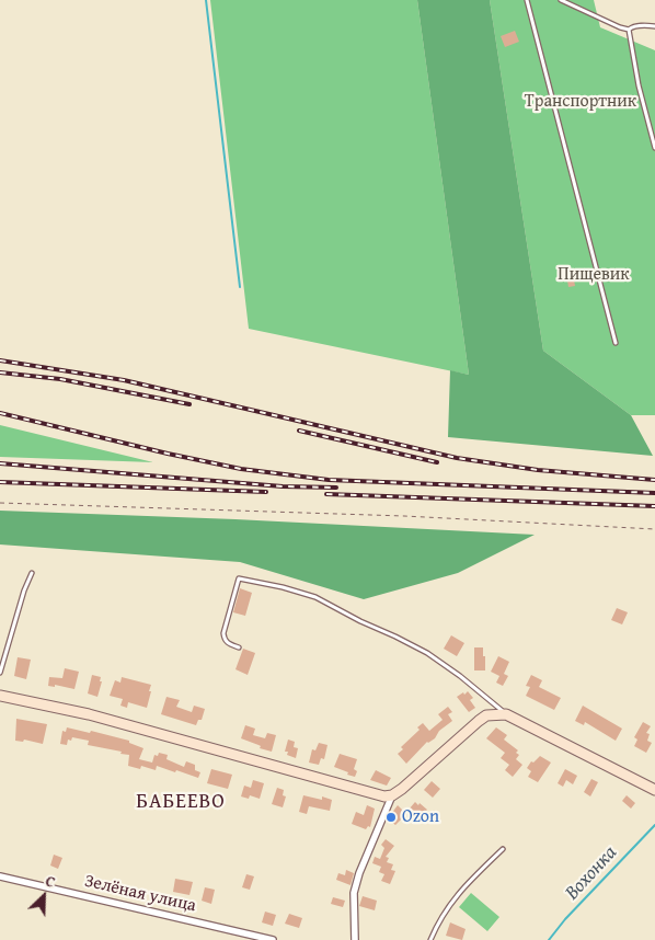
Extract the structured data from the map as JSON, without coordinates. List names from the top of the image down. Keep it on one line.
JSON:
{"streets":{"street":["Зелёная улица"]},"districts":["БАБЕЕВО"],"water":["Вохонка"],"parks":["Транспортник","Пищевик"],"places":["Ozon"],"north":"top right"}
